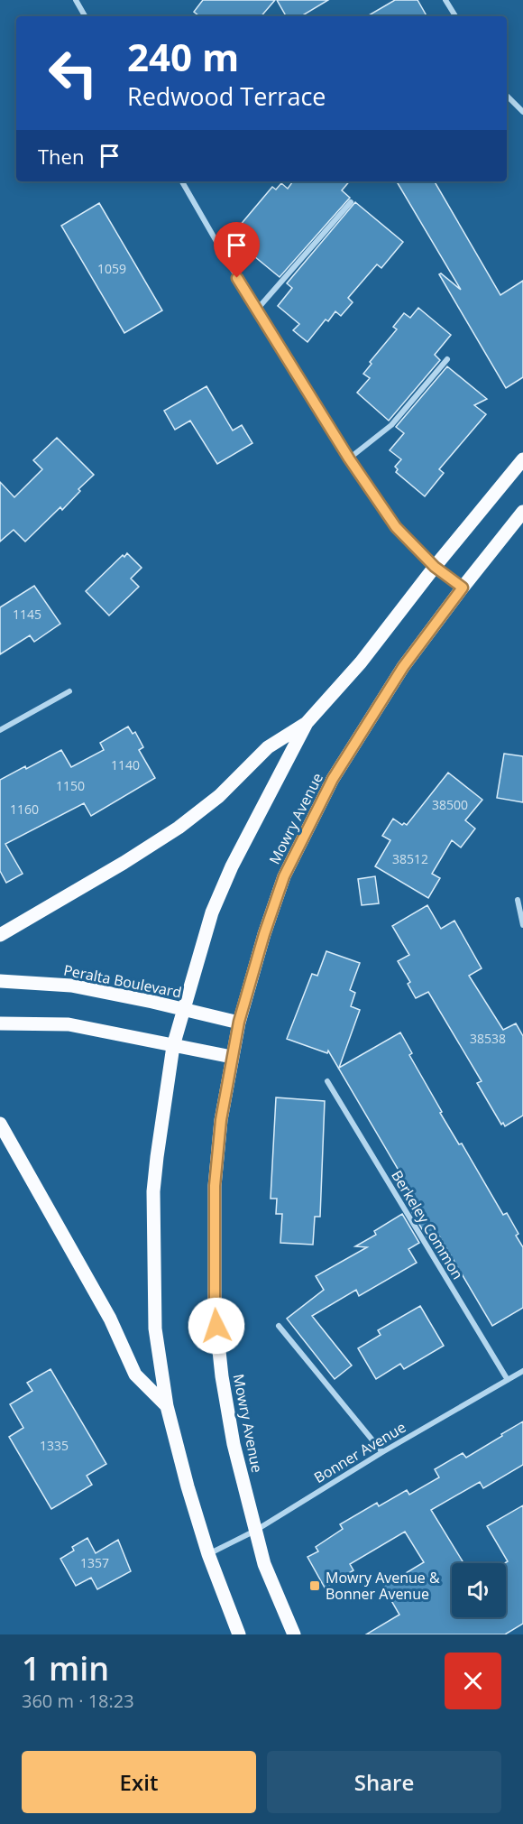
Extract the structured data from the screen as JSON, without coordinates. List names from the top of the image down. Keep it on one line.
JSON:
{"streets":{"main road":["Mowry Avenue","Peralta Boulevard"],"street":["Berkeley Common","Bonner Avenue"]},"crossings":[["Mowry Avenue","Peralta Boulevard"],["Mowry Avenue","Bonner Avenue"],["Berkeley Common","Bonner Avenue"]],"places":{"transit":["Mowry Avenue & Bonner Avenue"]},"house_numbers":["1059","1145","1140","1150","38500","1160","38512","38538","1335","1357"],"page":{"turn":["240 m","Redwood Terrace"],"then":"Then","heading":["1 min","360 m · 18:23"],"buttons":["Exit","Share"]}}
